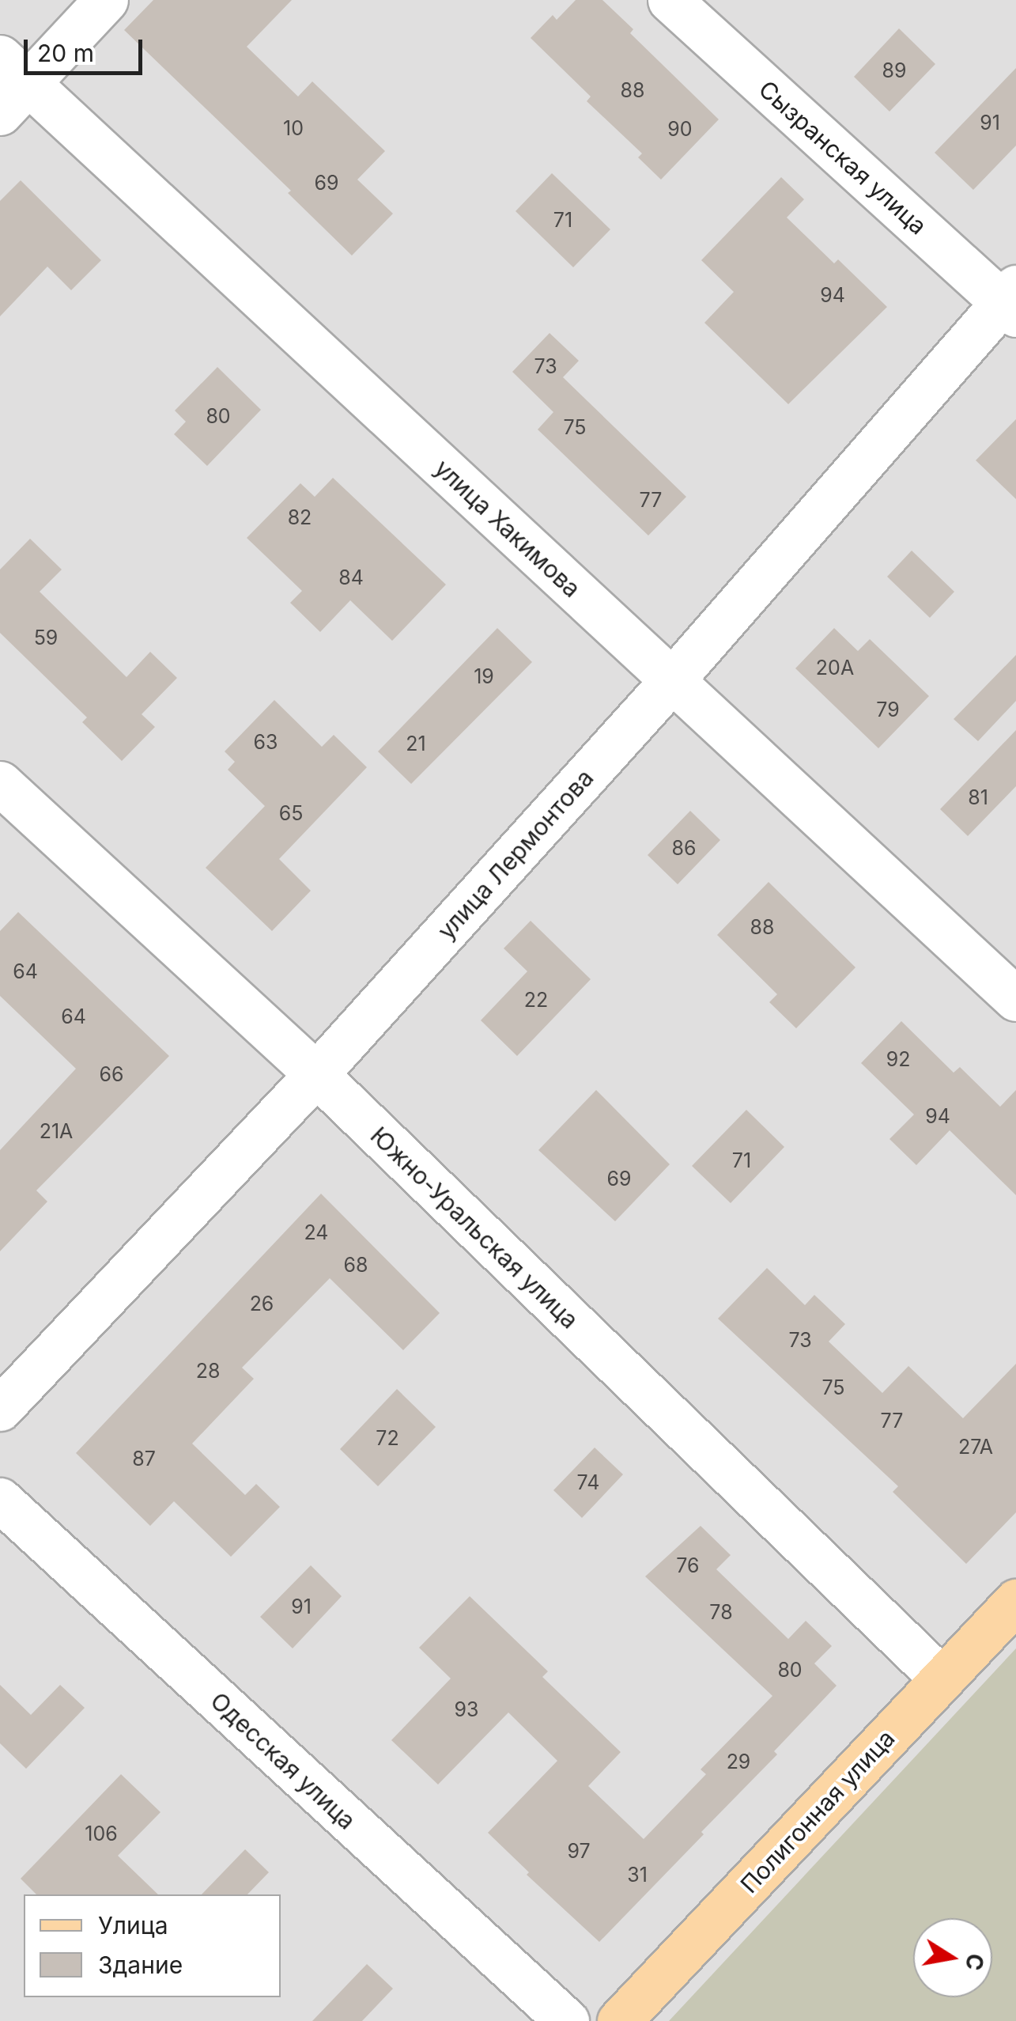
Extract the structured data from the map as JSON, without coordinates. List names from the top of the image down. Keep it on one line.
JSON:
{"streets":{"main road":["Полигонная улица"],"street":["Сызранская улица","улица Хакимова","улица Лермонтова","Южно-Уральская улица","Одесская улица"]},"crossings":[["Сызранская улица","улица Лермонтова"],["улица Хакимова","улица Лермонтова"],["улица Лермонтова","Южно-Уральская улица"],["Южно-Уральская улица","Полигонная улица"]],"house_numbers":["89","88","91","10","90","69","71","94","73","80","75","77","82","84","59","20А","19","79","63","21","81","65","86","88","64","22","64","92","66","94","21А","71","69","24","68","26","73","28","75","77","72","27А","87","74","76","91","78","80","93","29","106","97","31"],"legend":["Улица","Здание"],"scale_bar":"20 m","north":"right"}
